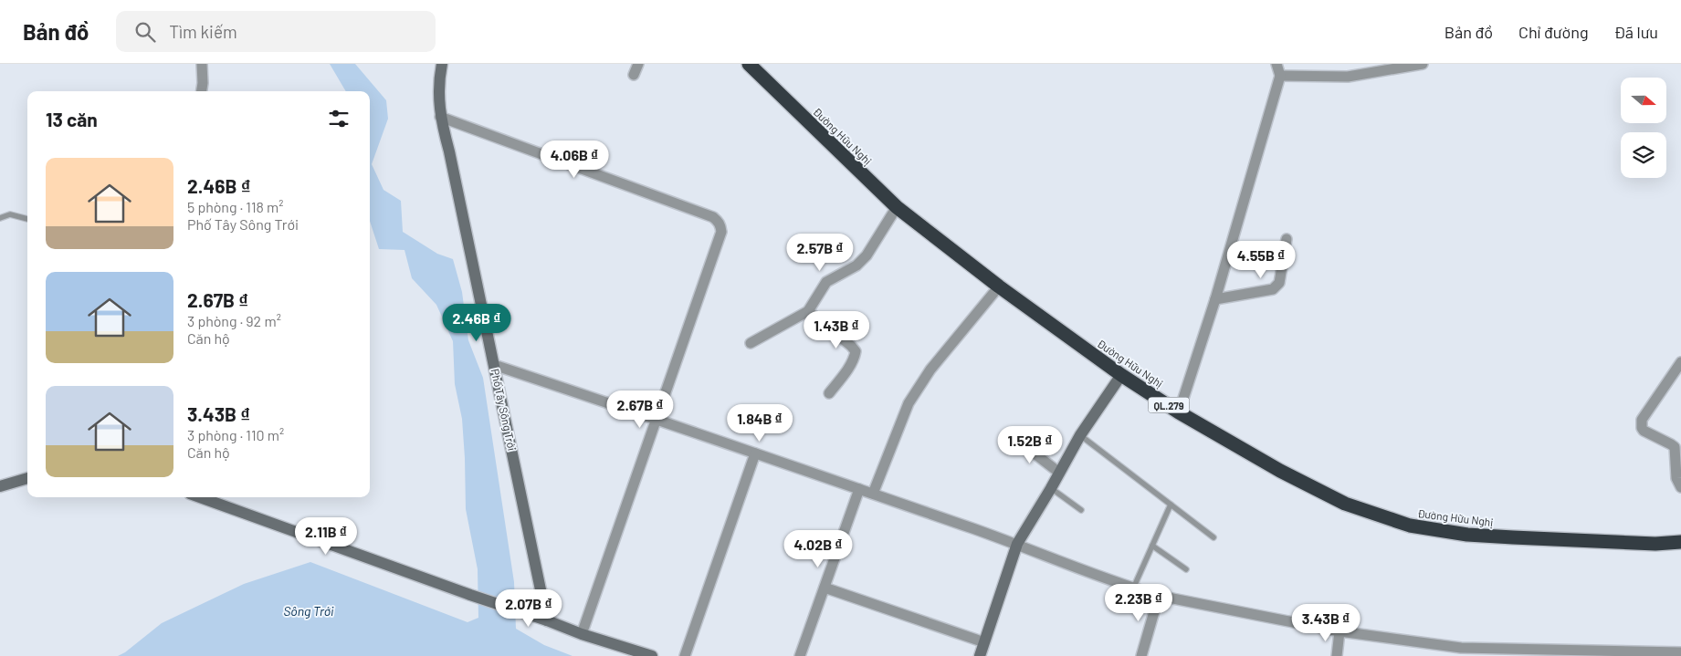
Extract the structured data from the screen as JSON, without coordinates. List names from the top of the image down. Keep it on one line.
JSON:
{"streets":{"highway":["Đường Hữu Nghị","QL.279"],"street":["Phố Tây Sông Trới"]},"water":["Sông Trới"],"north":"right","page":{"header":"Bản đồ","search":"Tìm kiếm","nav":["Bản đồ","Chỉ đường","Đã lưu"],"heading":"13 căn","price":["4.06B ₫","2.57B ₫","4.55B ₫","2.46B ₫","1.43B ₫","2.67B ₫","1.84B ₫","1.52B ₫","2.11B ₫","4.02B ₫","2.23B ₫","2.07B ₫","3.43B ₫"],"list":[{"name":"2.46B ₫","note":"5 phòng · 118 m² · Phố Tây Sông Trới"},{"name":"2.67B ₫","note":"3 phòng · 92 m² · Căn hộ"},{"name":"3.43B ₫","note":"3 phòng · 110 m² · Căn hộ"}]}}
